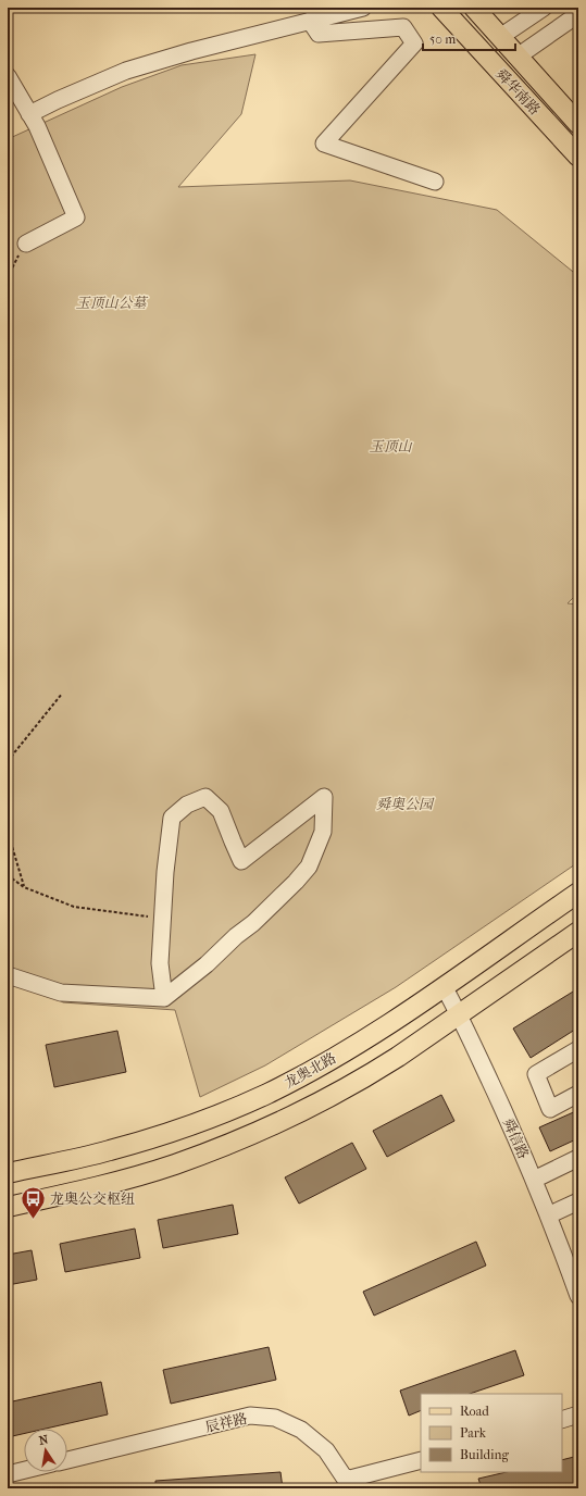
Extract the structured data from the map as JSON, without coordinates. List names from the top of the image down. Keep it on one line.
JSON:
{"streets":{"main road":["舜华南路","龙奥北路"],"street":["舜信路","辰祥路"]},"crossings":[["龙奥北路","舜信路"]],"parks":["玉顶山公墓","玉顶山","舜奥公园"],"places":{"bus stop":["龙奥公交枢纽"]},"legend":["Road","Park","Building"],"scale_bar":"50 m","north":"top"}
